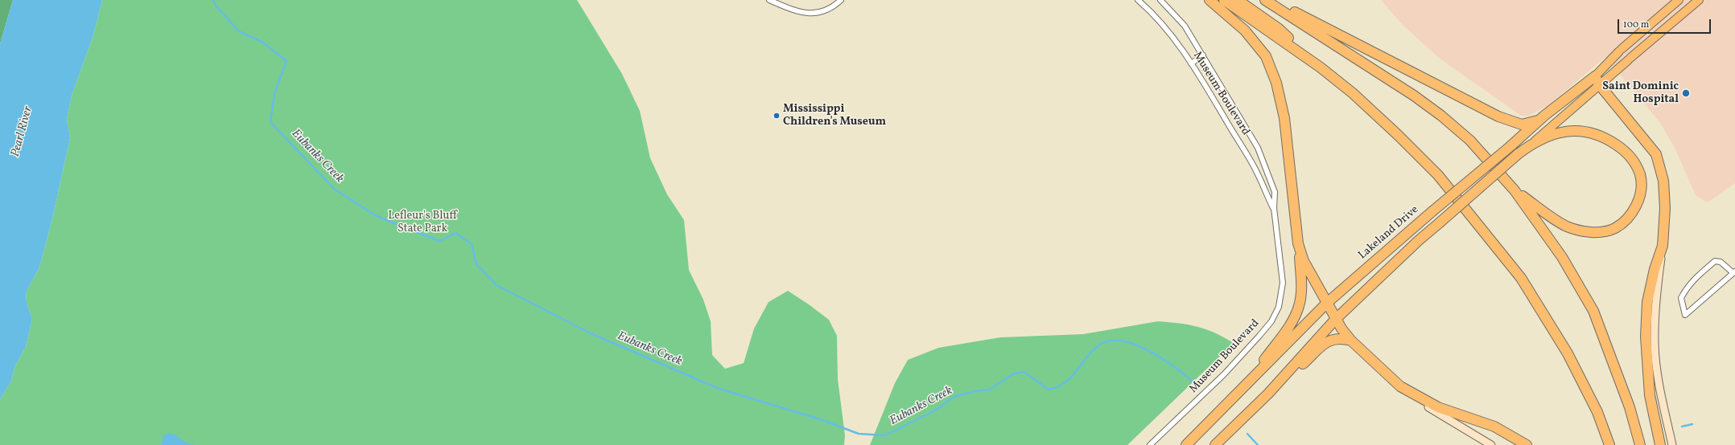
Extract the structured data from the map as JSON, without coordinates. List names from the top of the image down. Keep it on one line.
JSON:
{"streets":{"highway":["Lakeland Drive"],"street":["Museum Boulevard"]},"water":["Pearl River","Eubanks Creek"],"parks":["Lefleur's Bluff State Park"],"places":["Saint Dominic Hospital","Mississippi Children's Museum"],"scale_bar":"100 m"}
